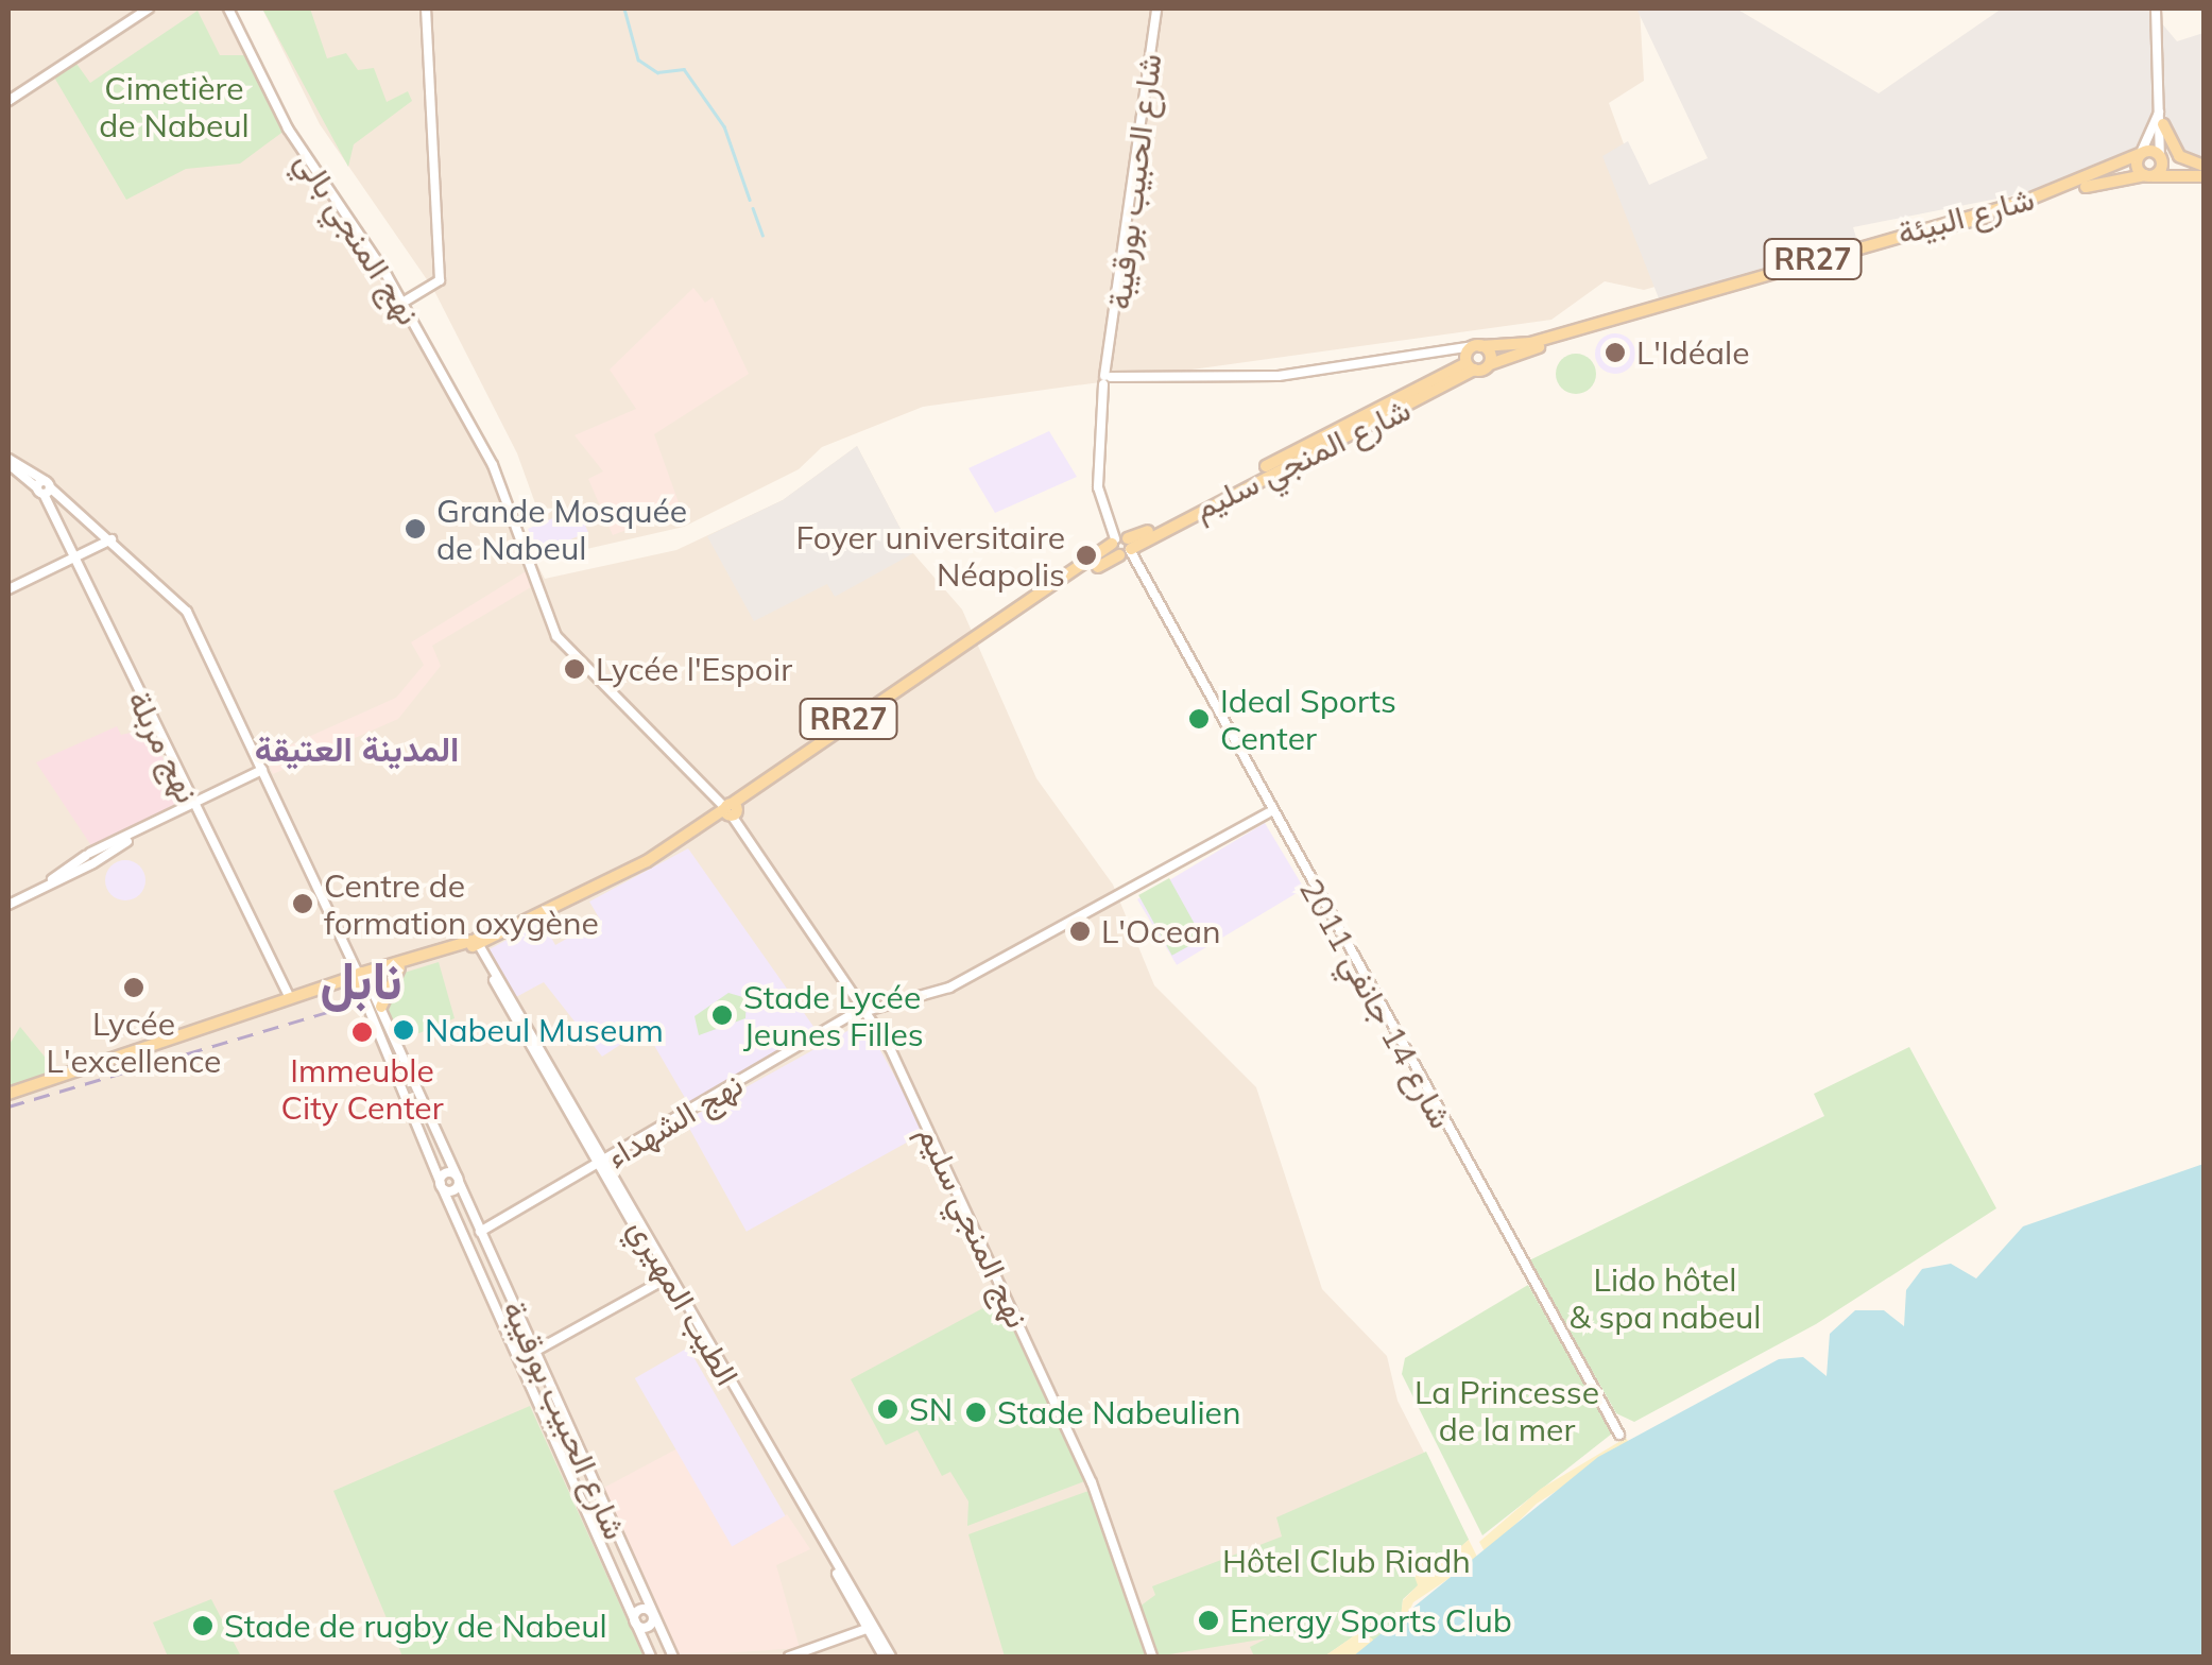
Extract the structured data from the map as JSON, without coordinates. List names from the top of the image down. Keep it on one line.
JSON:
{"streets":{"main road":["شارع البيئة","RR27","شارع المنجي سليم"],"street":["شارع الحبيب بورقيبة","نهج المنجي بالي","نهج مربلة","شارع 14 جانفي 2011","نهج الشهداء","نهج المنجي سليم"]},"crossings":[["شارع الحبيب بورقيبة","RR27"],["شارع الحبيب بورقيبة","شارع المنجي سليم"],["شارع الحبيب بورقيبة","نهج مربلة"],["شارع الحبيب بورقيبة","شارع 14 جانفي 2011"],["شارع الحبيب بورقيبة","نهج الشهداء"],["شارع البيئة","RR27"],["نهج المنجي بالي","نهج المنجي سليم"],["RR27","شارع المنجي سليم"],["RR27","شارع 14 جانفي 2011"],["RR27","نهج المنجي سليم"],["شارع المنجي سليم","شارع 14 جانفي 2011"],["شارع 14 جانفي 2011","نهج الشهداء"],["نهج الشهداء","نهج المنجي سليم"]],"districts":["المدينة العتيقة","نابل"],"parks":["Cimetière de Nabeul","Lido hôtel & spa nabeul","La Princesse de la mer","Hôtel Club Riadh"],"places":["L'Idéale","Grande Mosquée de Nabeul","Foyer universitaire Néapolis","Lycée l'Espoir","Ideal Sports Center","Centre de formation oxygène","L'Ocean","Lycée L'excellence","Stade Lycée Jeunes Filles","Nabeul Museum","Immeuble City Center","SN","Stade Nabeulien","Energy Sports Club","Stade de rugby de Nabeul"]}
